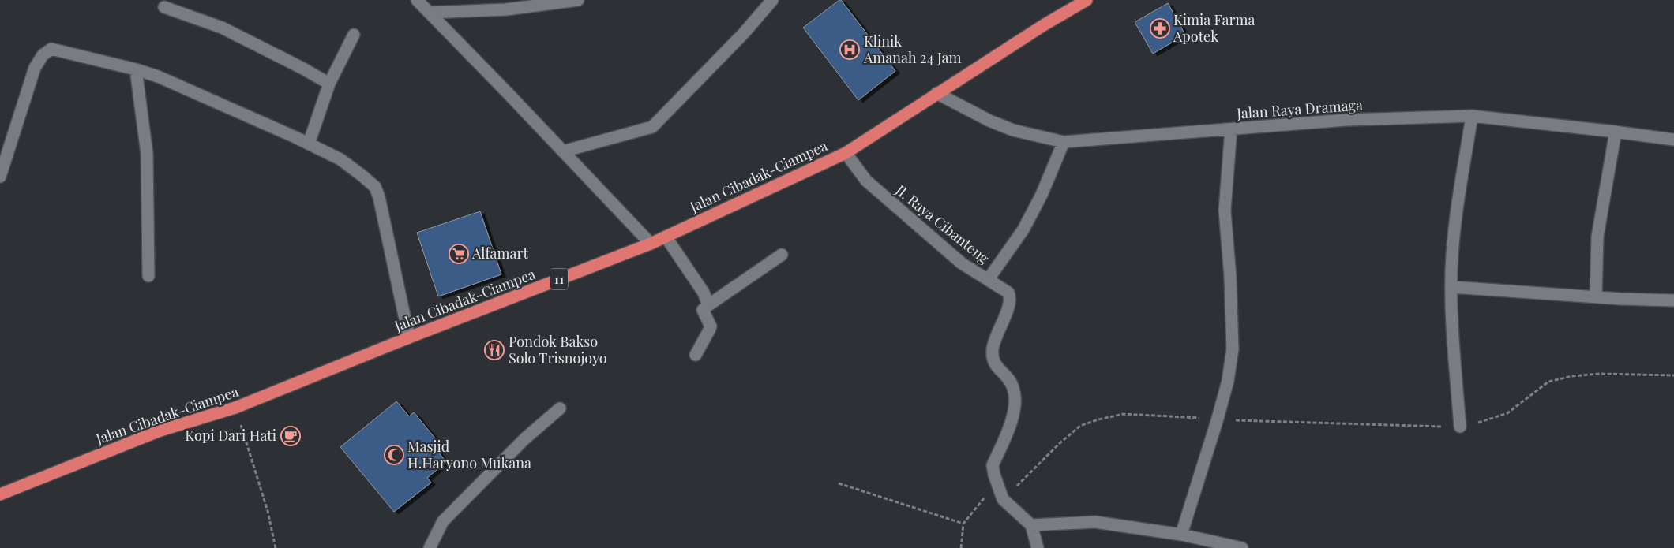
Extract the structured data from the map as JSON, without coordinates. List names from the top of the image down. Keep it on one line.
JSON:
{"streets":{"highway":["Jalan Cibadak-Ciampea","11"],"street":["Jalan Raya Dramaga","Jl. Raya Cibanteng"]},"crossings":[["Jalan Raya Dramaga","Jalan Cibadak-Ciampea"],["Jalan Cibadak-Ciampea","Jl. Raya Cibanteng"]],"places":{"pharmacy":["Kimia Farma Apotek"],"hospital":["Klinik Amanah 24 Jam"],"supermarket":["Alfamart"],"restaurant":["Pondok Bakso Solo Trisnojoyo"],"cafe":["Kopi Dari Hati"],"mosque":["Masjid H.Haryono Mukana"]}}
